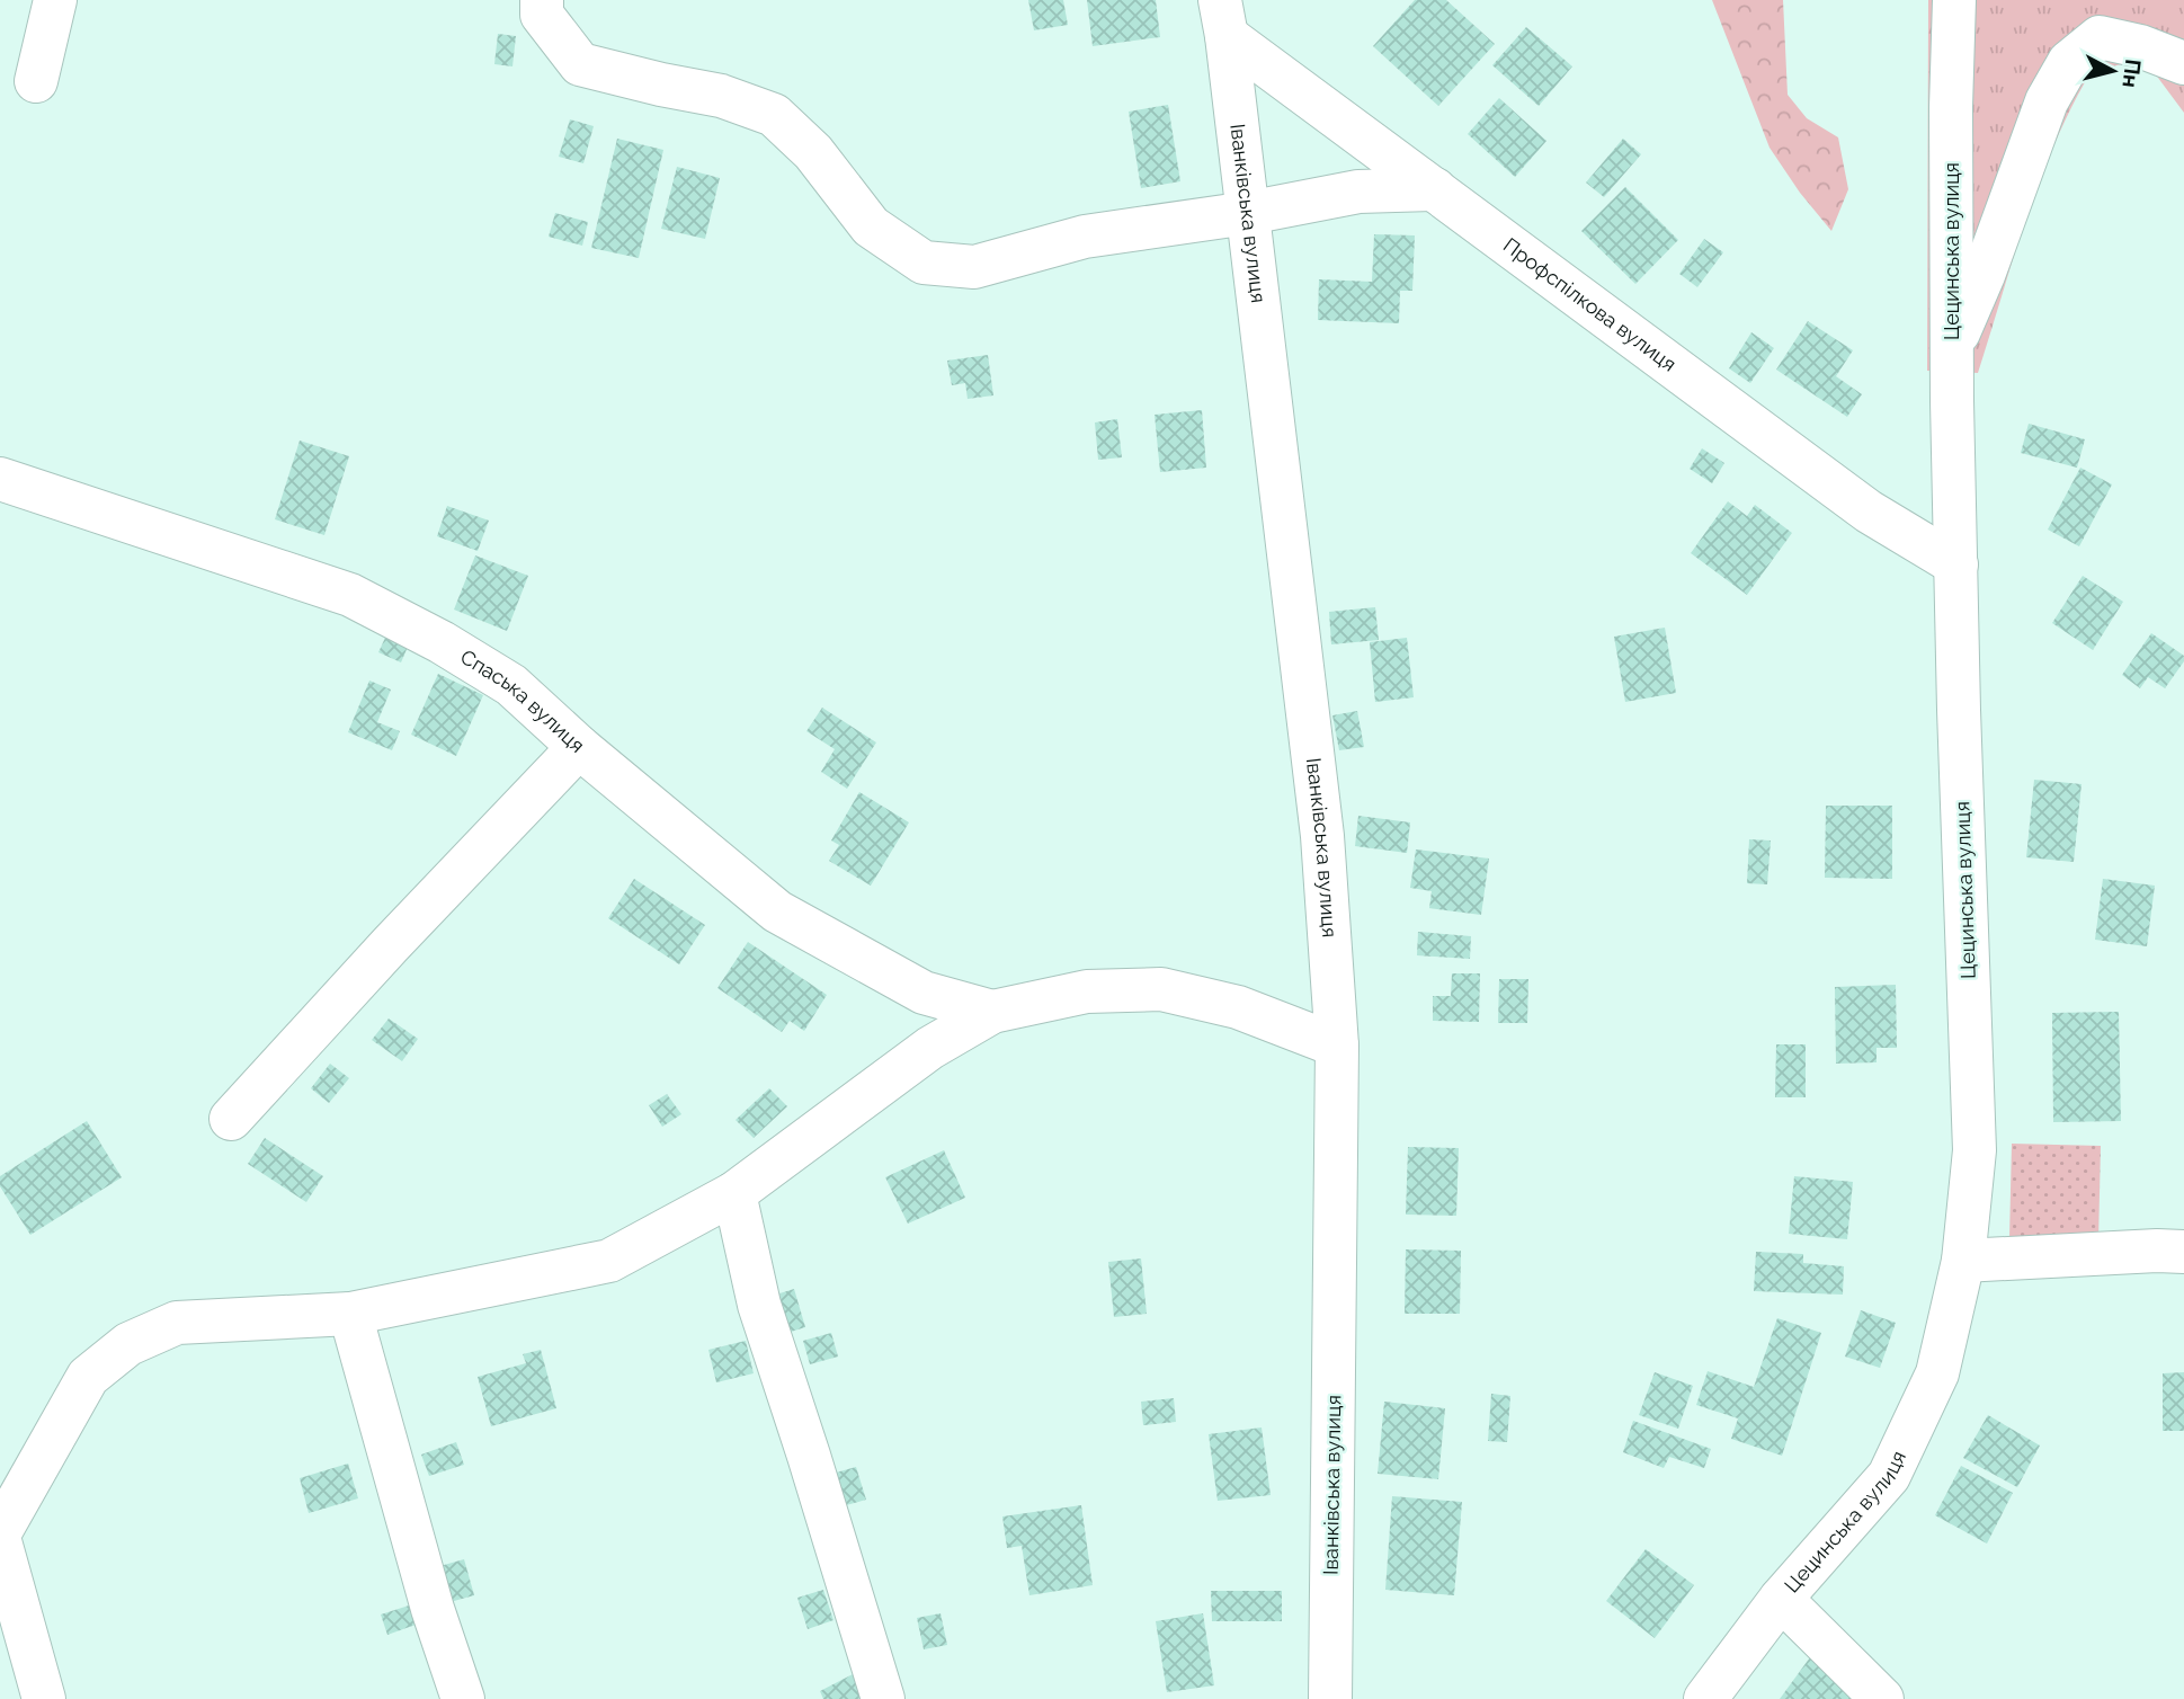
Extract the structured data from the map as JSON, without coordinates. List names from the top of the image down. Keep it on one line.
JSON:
{"streets":{"street":["Іванківська вулиця","Цецинська вулиця","Профспілкова вулиця","Спаська вулиця"]},"crossings":[["Іванківська вулиця","Профспілкова вулиця"],["Цецинська вулиця","Профспілкова вулиця"]],"north":"right"}
